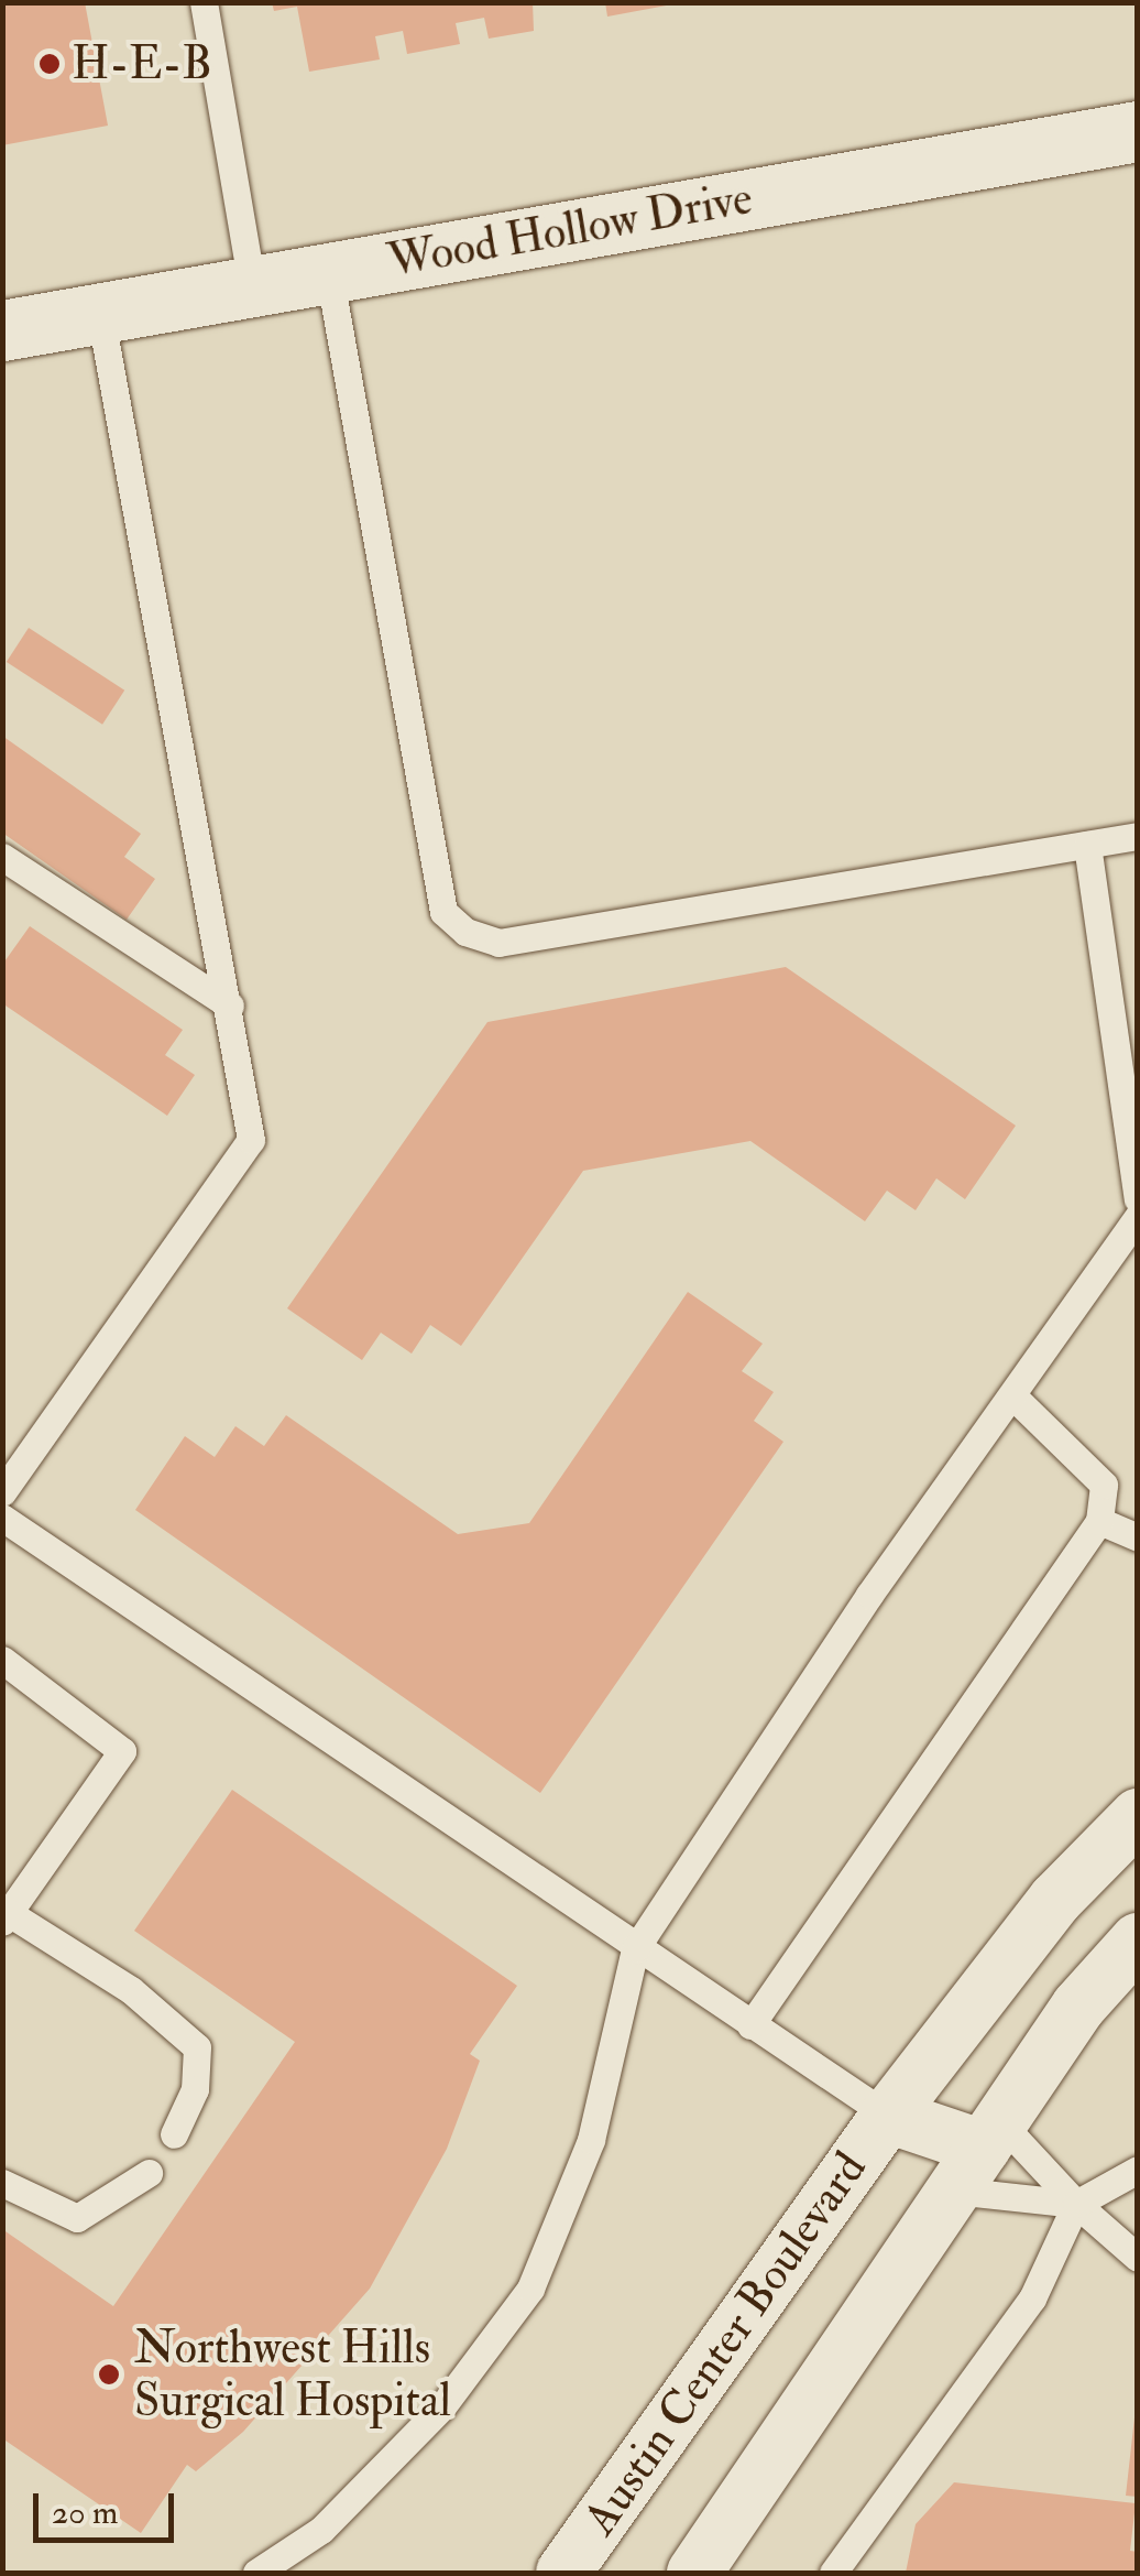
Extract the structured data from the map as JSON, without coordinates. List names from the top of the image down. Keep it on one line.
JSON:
{"streets":{"street":["Wood Hollow Drive","Austin Center Boulevard"]},"places":["H-E-B","Northwest Hills Surgical Hospital"],"scale_bar":"20 m"}
